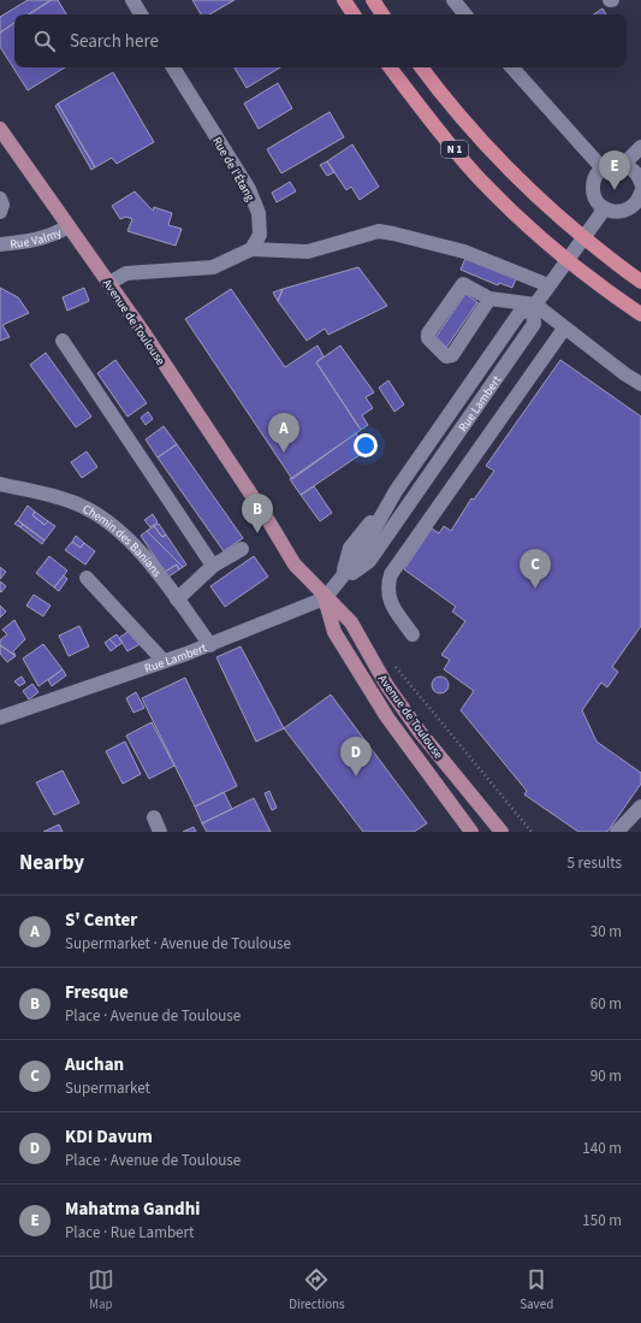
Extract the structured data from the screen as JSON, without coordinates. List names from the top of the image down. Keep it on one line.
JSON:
{"streets":{"highway":["N 1"],"main road":["Avenue de Toulouse"],"street":["Rue de l'Étang","Rue Valmy","Rue Lambert","Chemin des Banians"]},"crossings":[["Rue Valmy","Avenue de Toulouse"],["Avenue de Toulouse","Rue Lambert"],["Rue Lambert","Chemin des Banians"]],"page":{"search":"Search here","pins":["E","A","B","C","D"],"heading":["Nearby","5 results"],"list":[{"mark":"A","name":"S' Center","note":"Supermarket · Avenue de Toulouse","value":"30 m"},{"mark":"B","name":"Fresque","note":"Place · Avenue de Toulouse","value":"60 m"},{"mark":"C","name":"Auchan","note":"Supermarket","value":"90 m"},{"mark":"D","name":"KDI Davum","note":"Place · Avenue de Toulouse","value":"140 m"},{"mark":"E","name":"Mahatma Gandhi","note":"Place · Rue Lambert","value":"150 m"}],"nav":["Map","Directions","Saved"]}}
